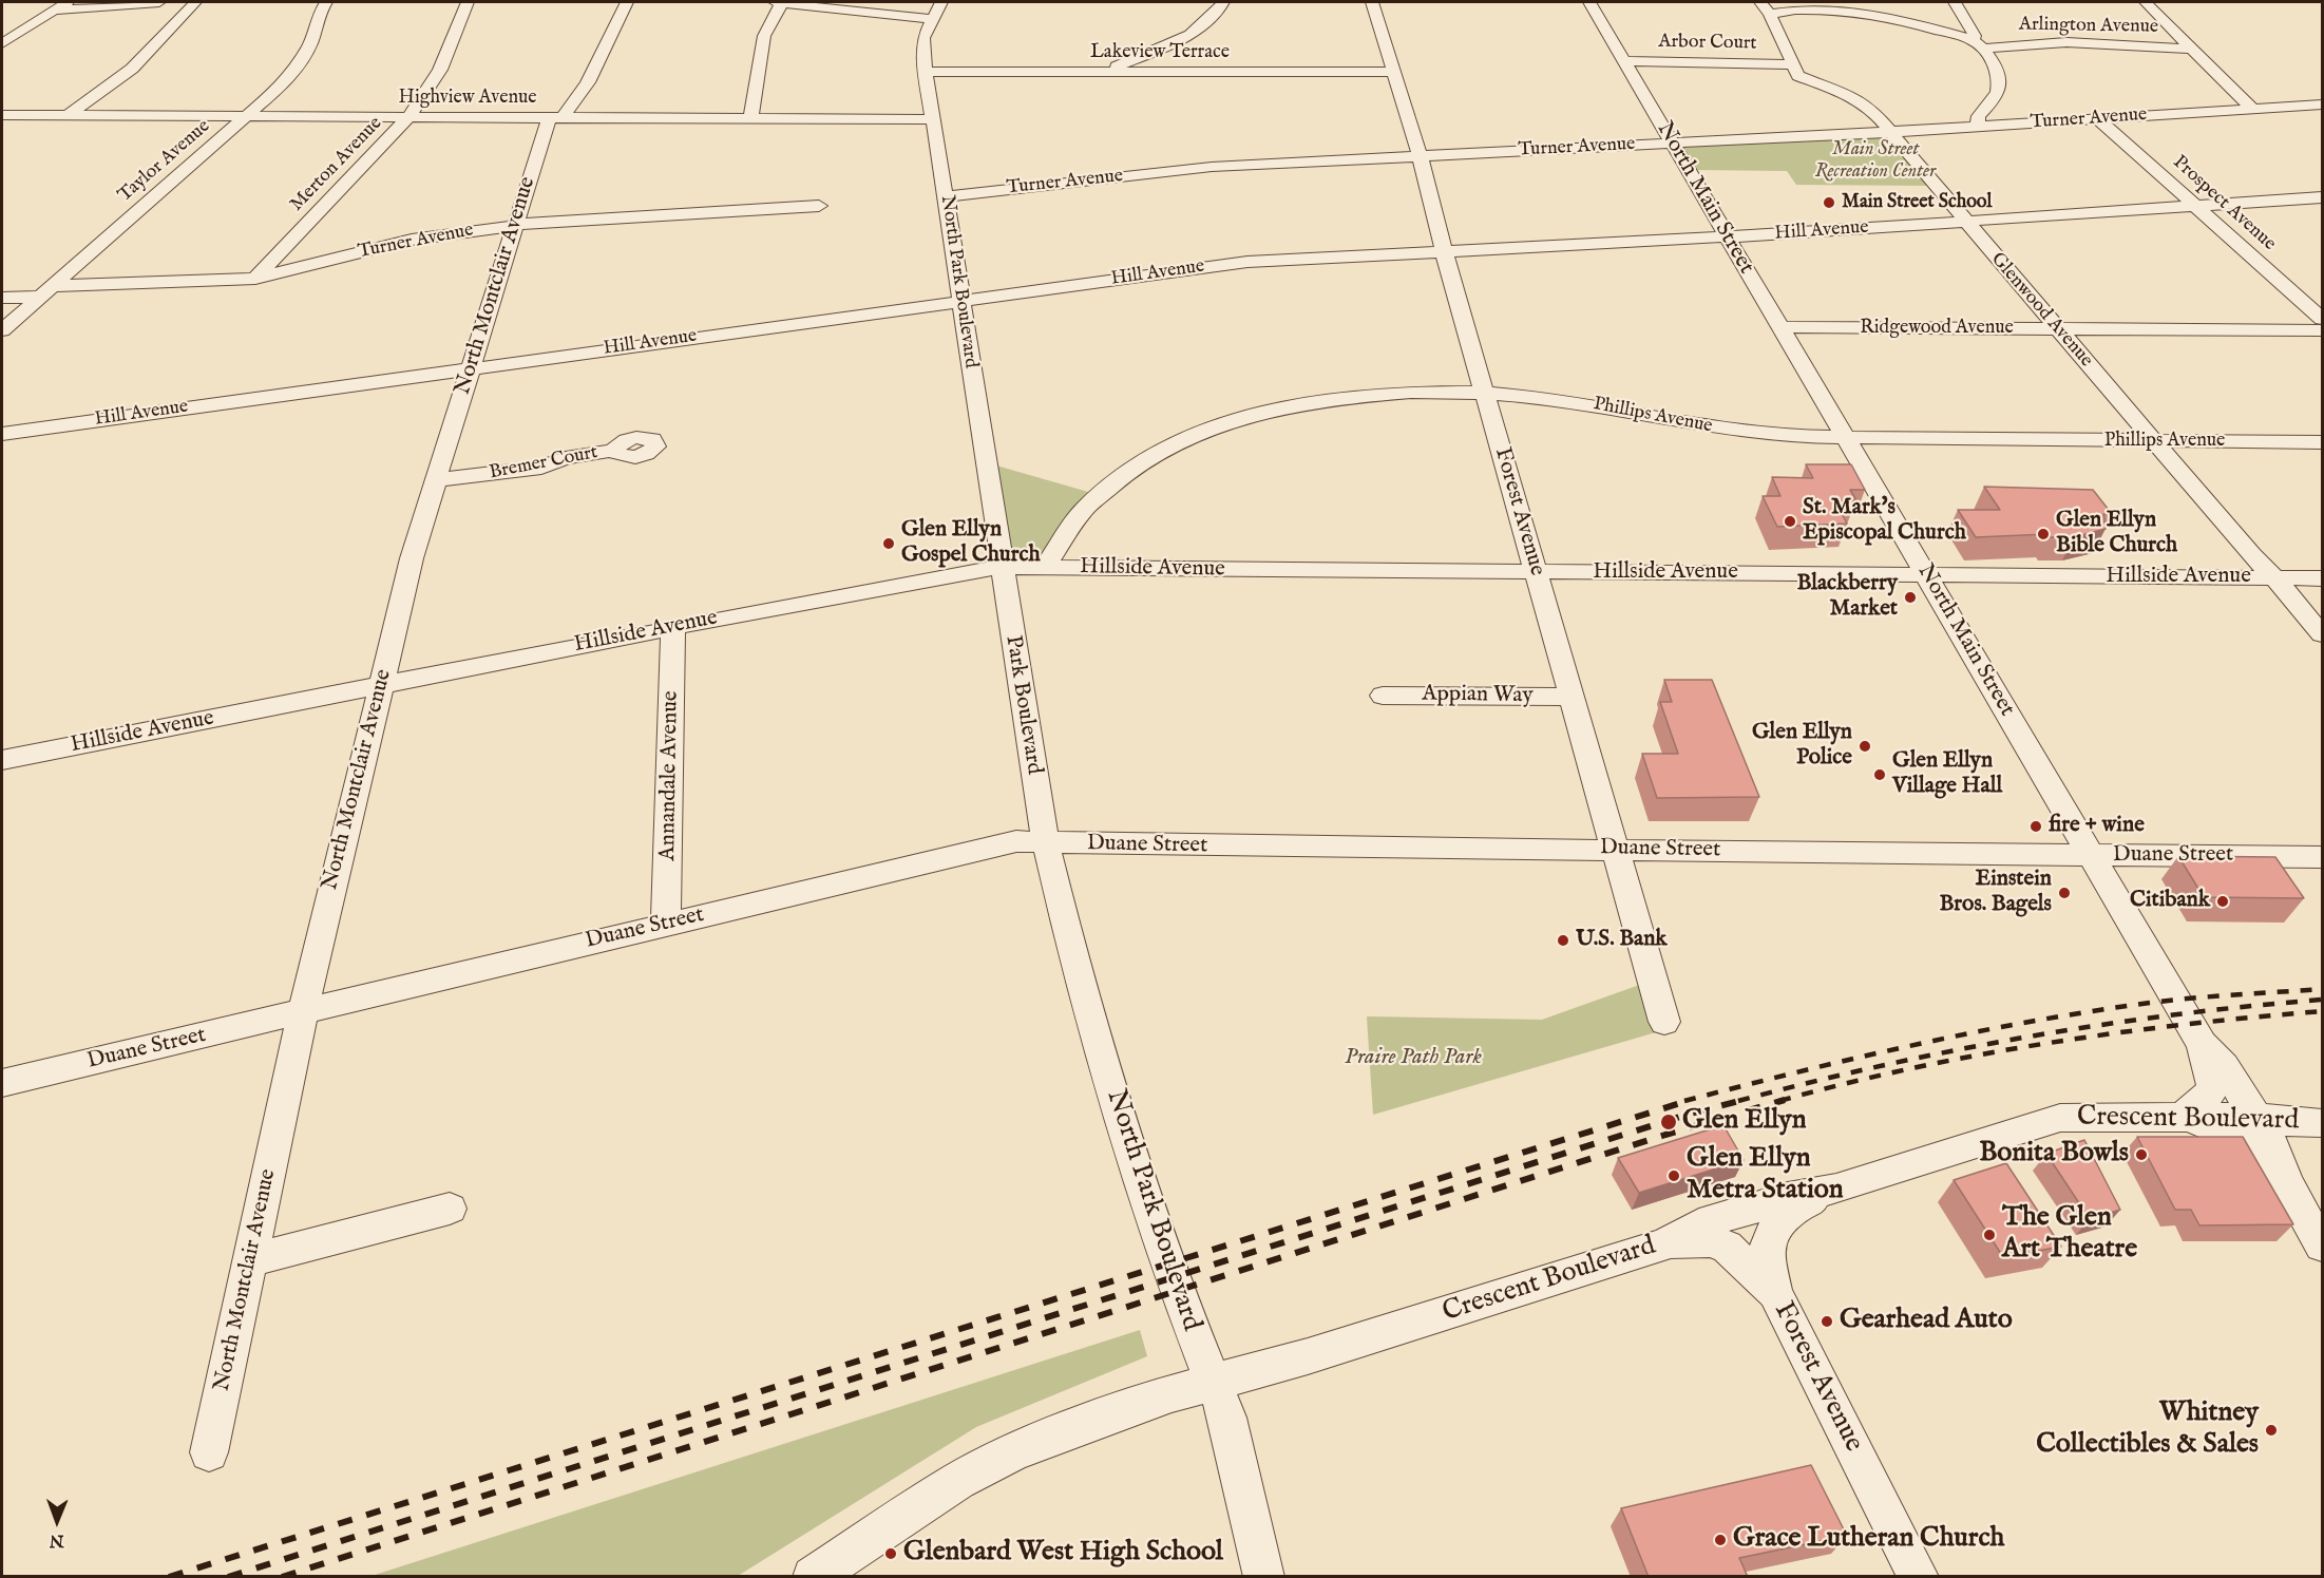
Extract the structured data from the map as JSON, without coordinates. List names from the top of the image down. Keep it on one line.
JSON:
{"streets":{"street":["Arlington Avenue","Arbor Court","Lakeview Terrace","Highview Avenue","Turner Avenue","Taylor Avenue","Merton Avenue","North Main Street","Prospect Avenue","Hill Avenue","North Park Boulevard","North Montclair Avenue","Glenwood Avenue","Ridgewood Avenue","Phillips Avenue","Bremer Court","Forest Avenue","Hillside Avenue","Appian Way","Park Boulevard","Annandale Avenue","Duane Street","Crescent Boulevard"]},"crossings":[["Arlington Avenue","Glenwood Avenue"],["Arbor Court","North Main Street"],["Arbor Court","Glenwood Avenue"],["Lakeview Terrace","North Park Boulevard"],["Lakeview Terrace","Forest Avenue"],["Highview Avenue","Taylor Avenue"],["Highview Avenue","Merton Avenue"],["Highview Avenue","North Park Boulevard"],["Highview Avenue","North Montclair Avenue"],["Turner Avenue","Taylor Avenue"],["Turner Avenue","Merton Avenue"],["Turner Avenue","North Main Street"],["Turner Avenue","Prospect Avenue"],["Turner Avenue","North Park Boulevard"],["Turner Avenue","North Montclair Avenue"],["Turner Avenue","Glenwood Avenue"],["Turner Avenue","Forest Avenue"],["North Main Street","Hill Avenue"],["North Main Street","Ridgewood Avenue"],["North Main Street","Phillips Avenue"],["North Main Street","Hillside Avenue"],["North Main Street","Duane Street"],["North Main Street","Crescent Boulevard"],["Prospect Avenue","Hill Avenue"],["Hill Avenue","North Park Boulevard"],["Hill Avenue","North Montclair Avenue"],["Hill Avenue","Glenwood Avenue"],["Hill Avenue","Forest Avenue"],["North Park Boulevard","Hillside Avenue"],["North Park Boulevard","Park Boulevard"],["North Park Boulevard","Duane Street"],["North Park Boulevard","Crescent Boulevard"],["North Montclair Avenue","Bremer Court"],["North Montclair Avenue","Hillside Avenue"],["North Montclair Avenue","Duane Street"],["Glenwood Avenue","Ridgewood Avenue"],["Glenwood Avenue","Phillips Avenue"],["Glenwood Avenue","Hillside Avenue"],["Phillips Avenue","Forest Avenue"],["Phillips Avenue","Hillside Avenue"],["Forest Avenue","Hillside Avenue"],["Forest Avenue","Appian Way"],["Forest Avenue","Duane Street"],["Forest Avenue","Crescent Boulevard"],["Hillside Avenue","Park Boulevard"],["Hillside Avenue","Annandale Avenue"],["Park Boulevard","Duane Street"],["Annandale Avenue","Duane Street"]],"parks":["Main Street Recreation Center","Praire Path Park"],"places":["Main Street School","St. Mark's Episcopal Church","Glen Ellyn Bible Church","Glen Ellyn Gospel Church","Blackberry Market","Glen Ellyn Police","Glen Ellyn Village Hall","fire + wine","Einstein Bros. Bagels","Citibank","U.S. Bank","Glen Ellyn","Bonita Bowls","Glen Ellyn Metra Station","The Glen Art Theatre","Gearhead Auto","Whitney Collectibles & Sales","Grace Lutheran Church","Glenbard West High School"],"north":"bottom"}
